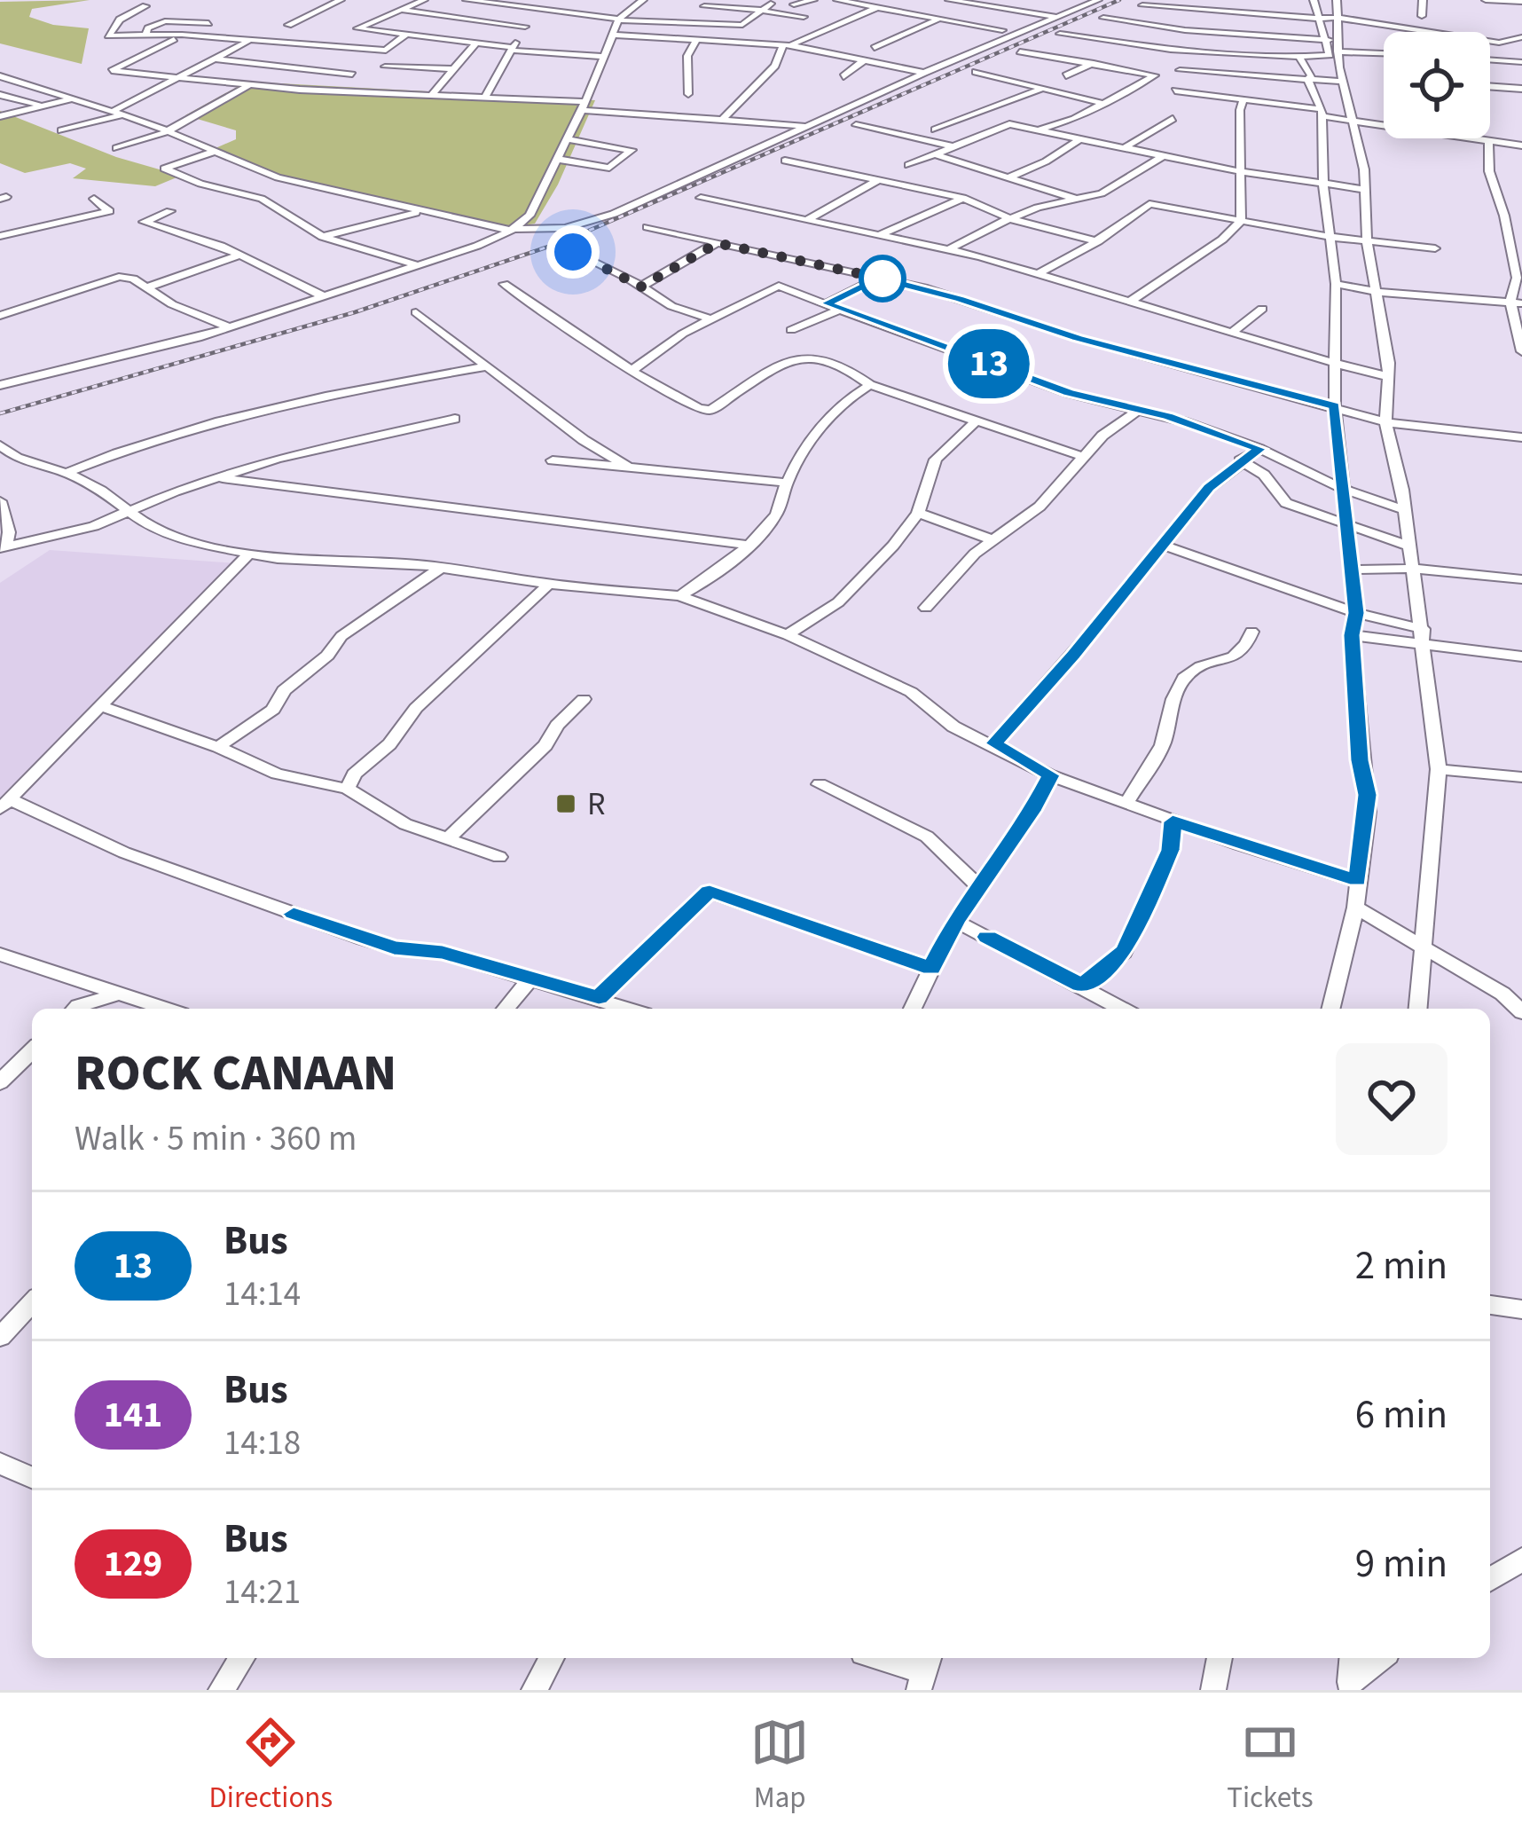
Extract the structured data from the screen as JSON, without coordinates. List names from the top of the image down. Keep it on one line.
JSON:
{"places":{"transit":["R"]},"lines":["bus line 13"],"page":{"on_map":"13","heading":["ROCK CANAAN","Walk · 5 min · 360 m"],"list":[{"mark":"13","name":"Bus","note":"14:14","value":"2 min"},{"mark":"141","name":"Bus","note":"14:18","value":"6 min"},{"mark":"129","name":"Bus","note":"14:21","value":"9 min"}],"tabs":["Directions","Map","Tickets"]}}
